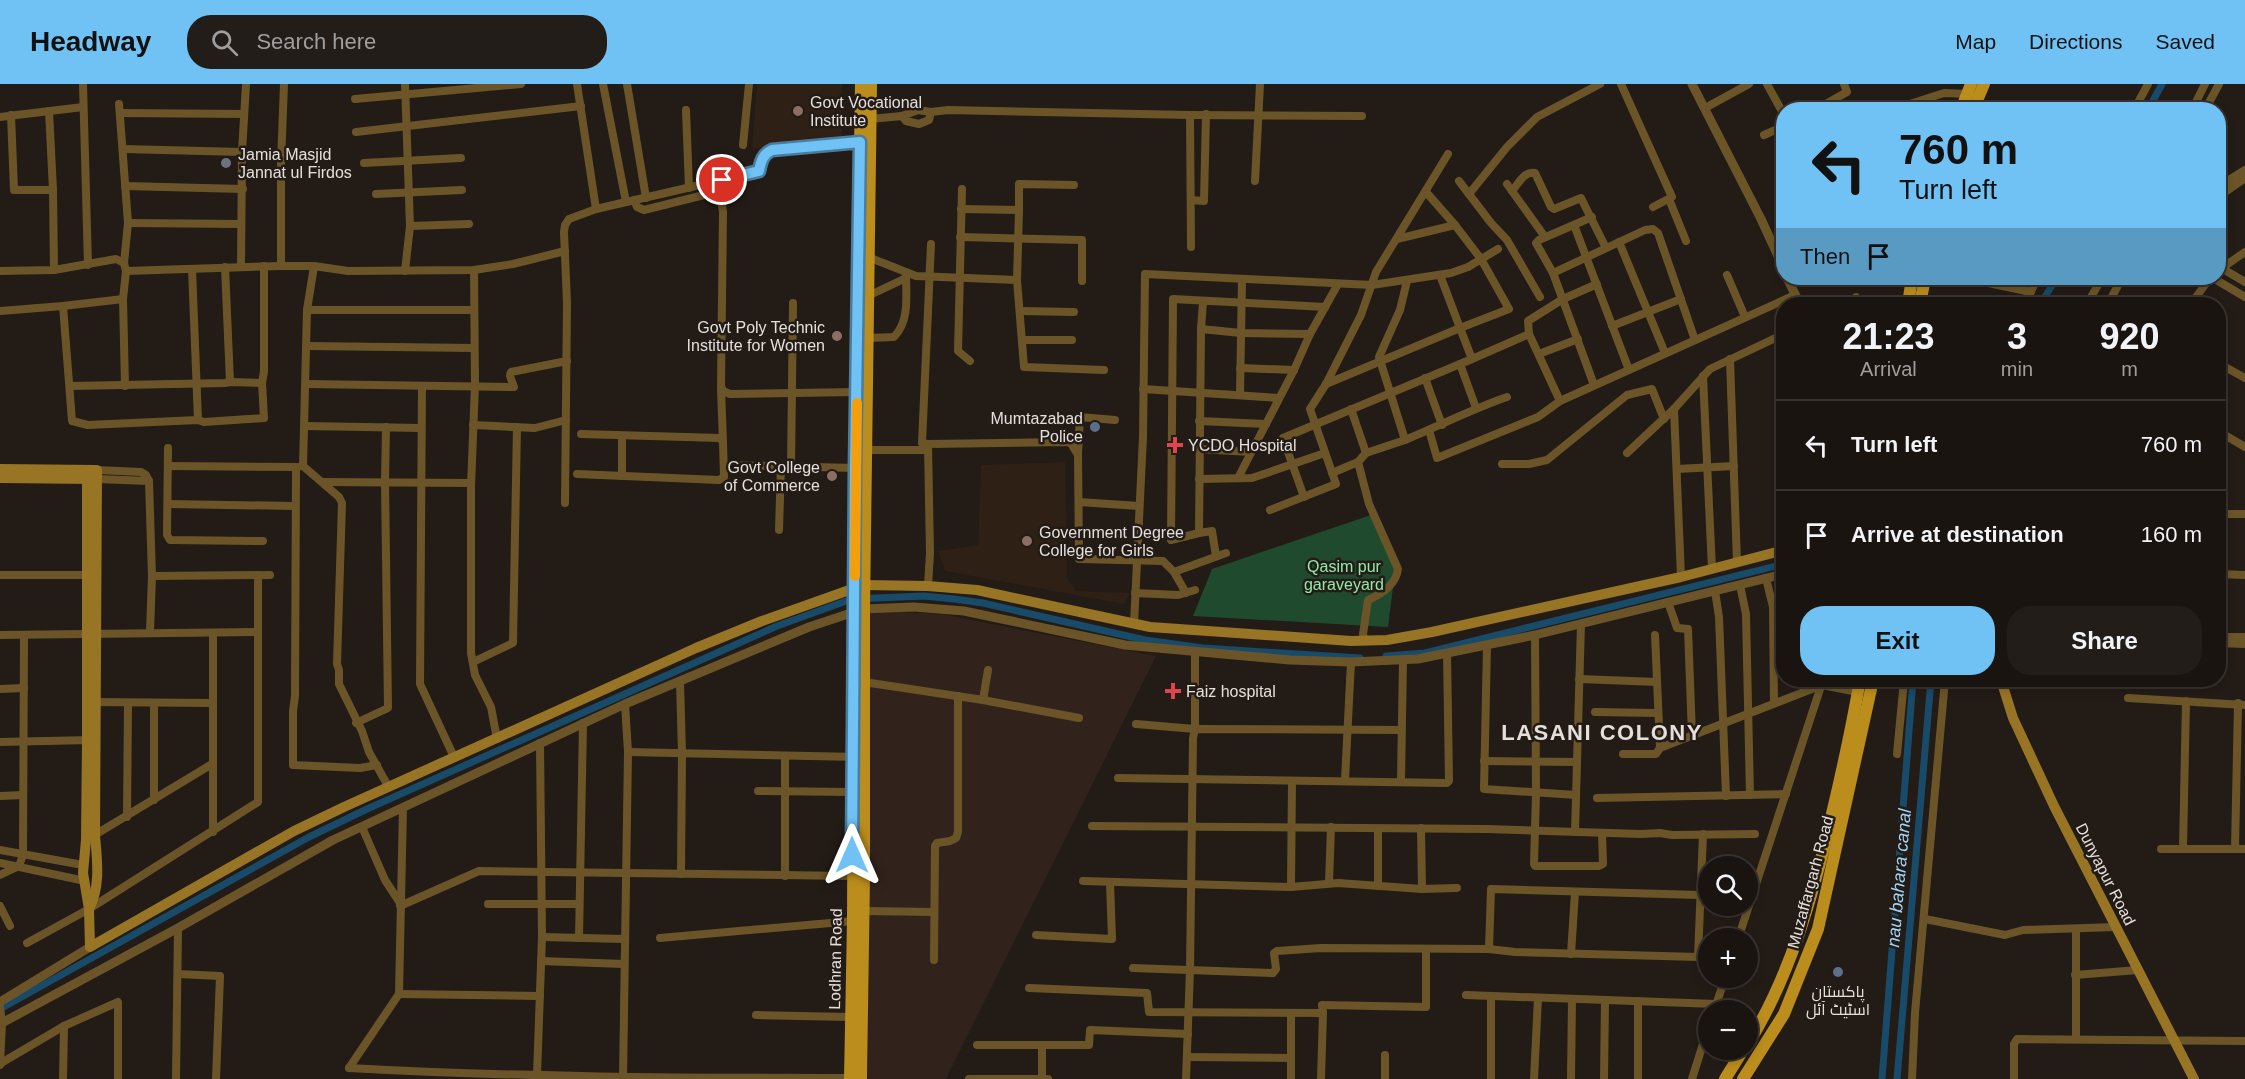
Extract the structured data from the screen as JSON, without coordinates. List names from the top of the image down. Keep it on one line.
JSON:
{"streets":{"main road":["Dunyapur Road","Muzaffargarh Road","Lodhran Road"]},"districts":["LASANI COLONY"],"water":["nau bahara canal"],"parks":["Qasim pur garaveyard"],"places":{"other":["Govt Vocational Institute","Jamia Masjid Jannat ul Firdos","Govt Poly Technic Institute for Women","Mumtazabad Police","Govt College of Commerce","Government Degree College for Girls","پاکستان اسٹیٹ آئل"],"health":["YCDO Hospital","Faiz hospital"]},"page":{"header":"Headway","search":"Search here","nav":["Map","Directions","Saved"],"turn":["760 m","Turn left"],"then":"Then","eta":["21:23","Arrival","3","min","920","m"],"list":[{"name":"Turn left","value":"760 m"},{"name":"Arrive at destination","value":"160 m"}],"buttons":["Exit","Share"],"map_buttons":["+","−"]}}
